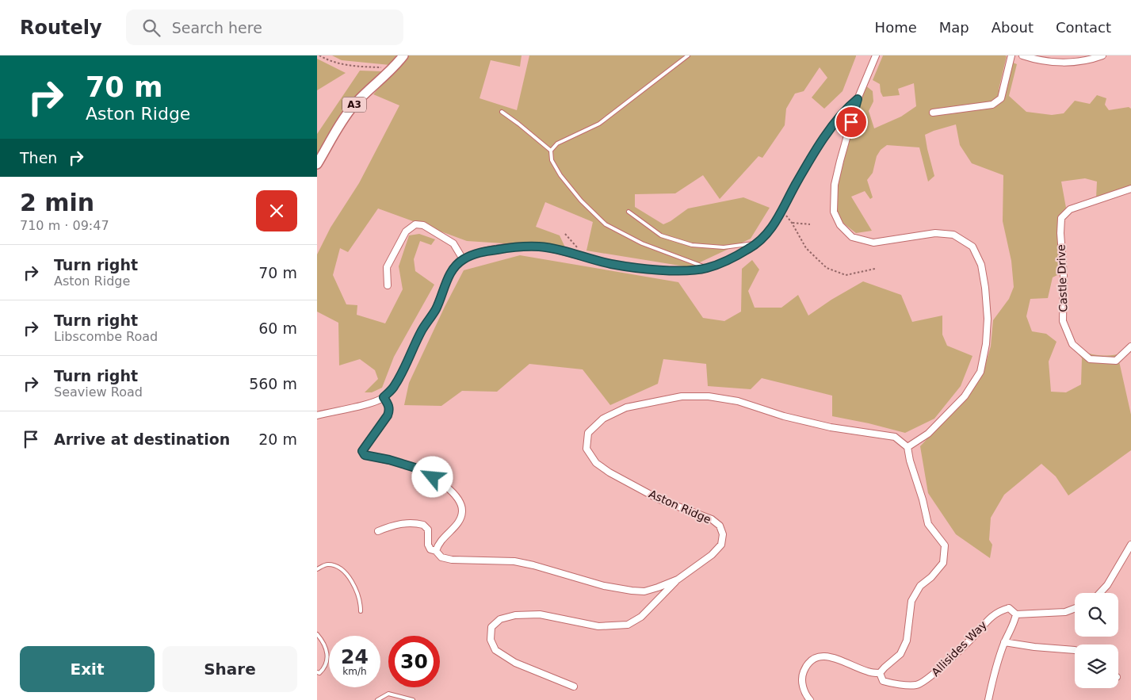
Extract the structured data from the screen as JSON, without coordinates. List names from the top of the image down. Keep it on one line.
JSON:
{"streets":{"main road":["A3"],"street":["Castle Drive","Aston Ridge","Allisides Way"]},"page":{"header":"Routely","search":"Search here","nav":["Home","Map","About","Contact"],"turn":["70 m","Aston Ridge"],"then":"Then","heading":["2 min","710 m · 09:47"],"list":[{"name":"Turn right","note":"Aston Ridge","value":"70 m"},{"name":"Turn right","note":"Libscombe Road","value":"60 m"},{"name":"Turn right","note":"Seaview Road","value":"560 m"},{"name":"Arrive at destination","value":"20 m"}],"speed":"24 km/h","limit":"30","buttons":["Exit","Share"]}}
